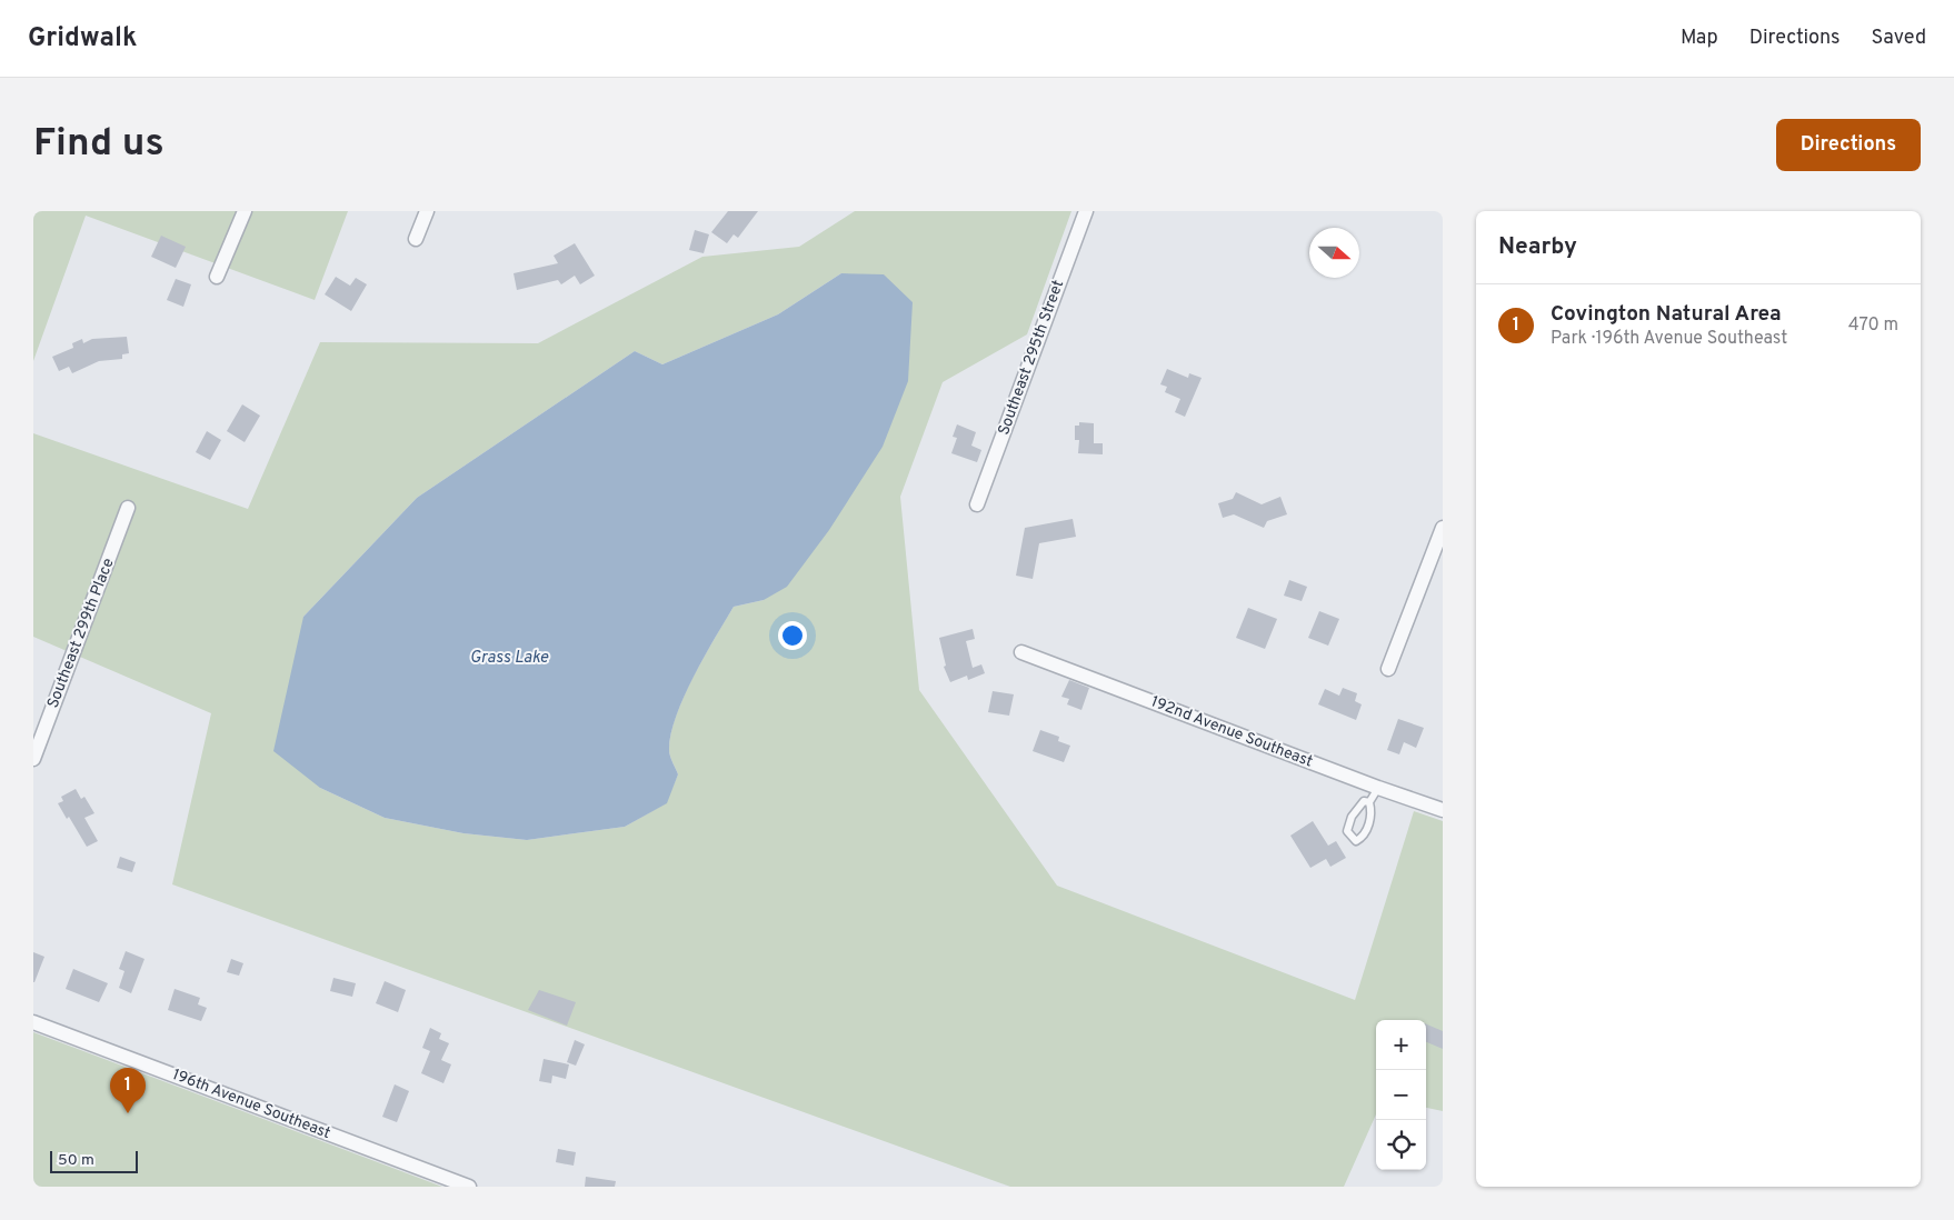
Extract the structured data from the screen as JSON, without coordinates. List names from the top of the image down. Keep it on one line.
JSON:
{"streets":{"street":["Southeast 295th Street","Southeast 299th Place","192nd Avenue Southeast","196th Avenue Southeast"]},"water":["Grass Lake"],"scale_bar":"50 m","north":"right","page":{"header":"Gridwalk","nav":["Map","Directions","Saved"],"buttons":"Directions","title":"Find us","heading":"Nearby","list":[{"mark":"1","name":"Covington Natural Area","note":"Park · 196th Avenue Southeast","value":"470 m"}],"map_buttons":["+","−"],"pins":"1","scale":"50 m"}}
